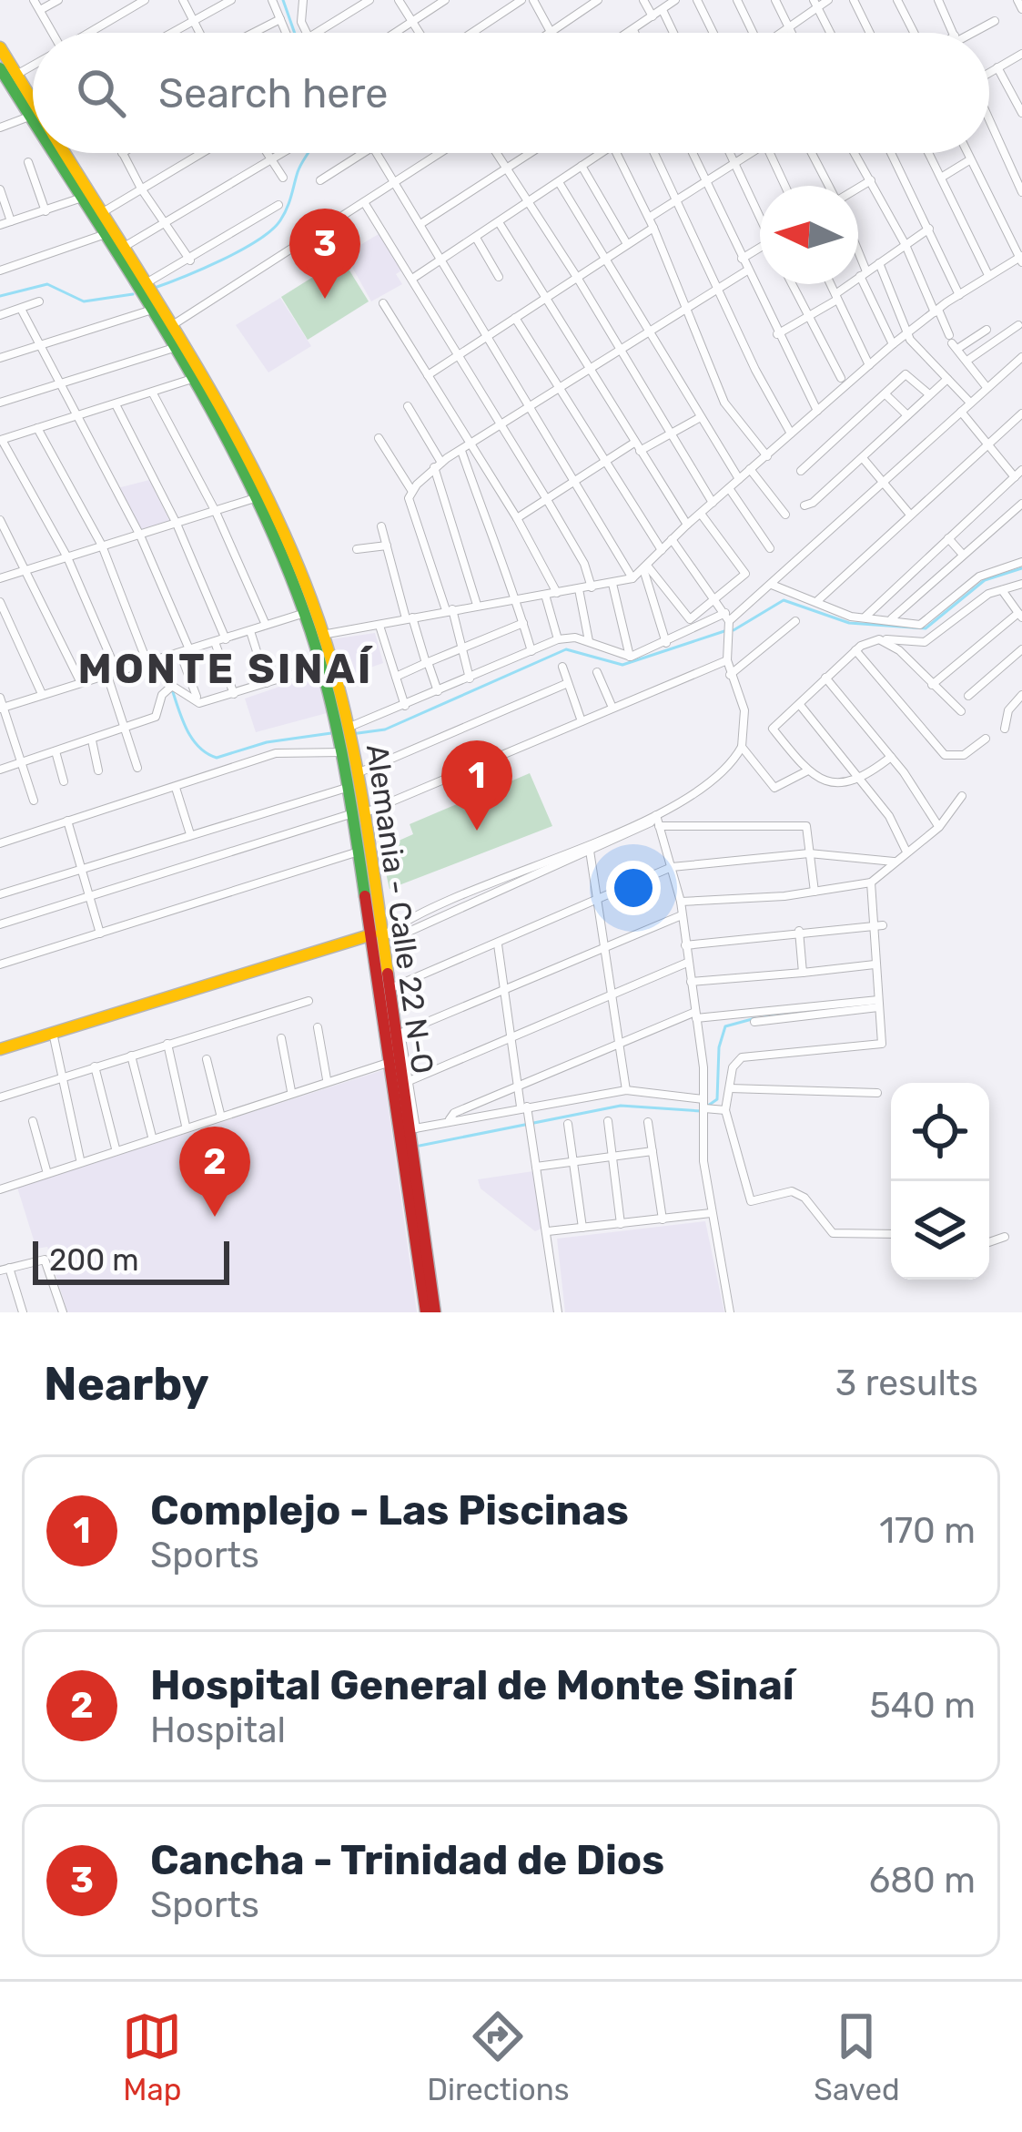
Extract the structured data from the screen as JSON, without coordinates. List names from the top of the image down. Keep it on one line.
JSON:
{"streets":{"street":["Alemania - Calle 22 N-O"]},"districts":["MONTE SINAÍ"],"scale_bar":"200 m","north":"left","page":{"search":"Search here","pins":["3","1","2"],"scale":"200 m","heading":["Nearby","3 results"],"list":[{"mark":"1","name":"Complejo - Las Piscinas","note":"Sports","value":"170 m"},{"mark":"2","name":"Hospital General de Monte Sinaí","note":"Hospital","value":"540 m"},{"mark":"3","name":"Cancha - Trinidad de Dios","note":"Sports","value":"680 m"}],"nav":["Map","Directions","Saved"]}}
